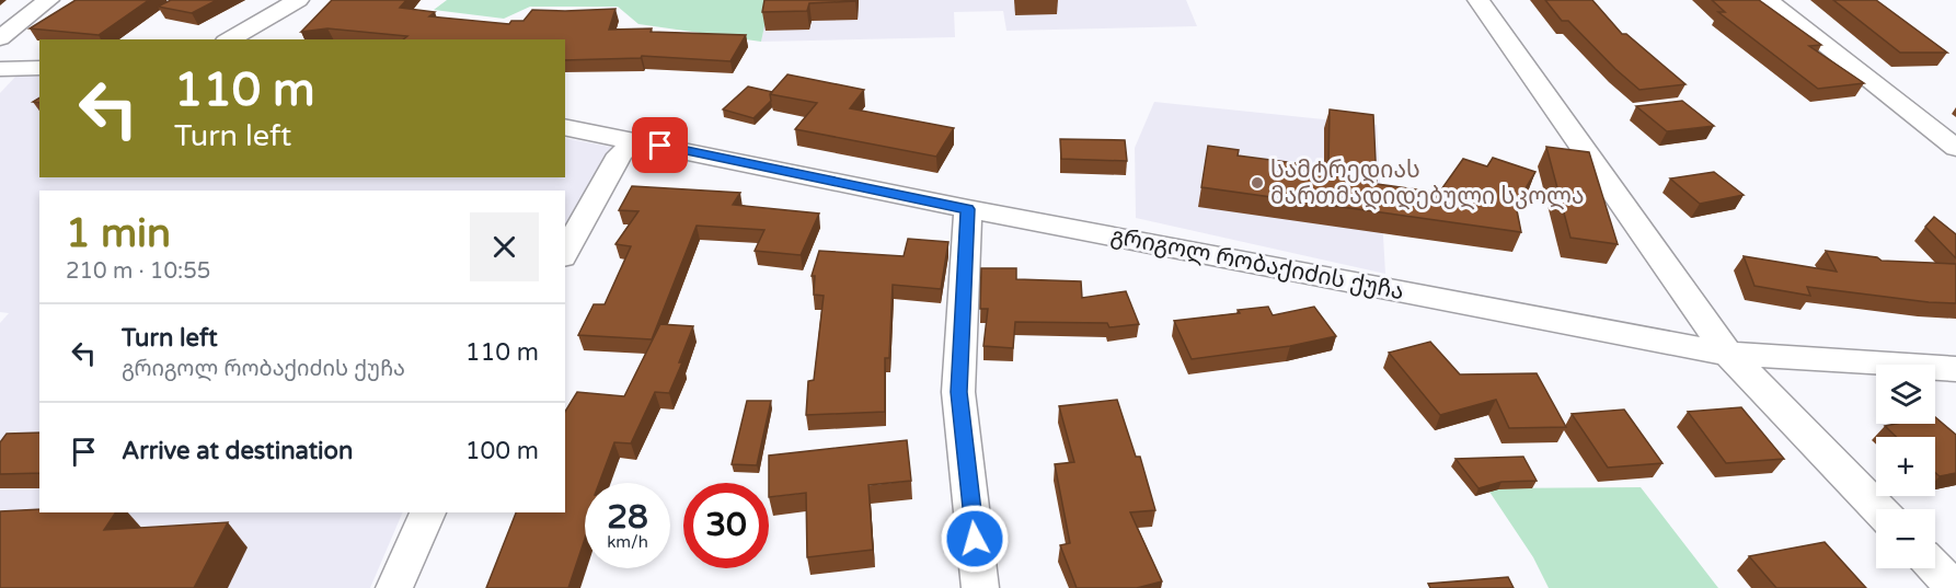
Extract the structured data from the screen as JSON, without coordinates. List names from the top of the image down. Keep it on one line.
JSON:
{"streets":{"street":["გრიგოლ რობაქიძის ქუჩა"]},"places":["სამტრედიას მართმადიდებული სკოლა"],"page":{"turn":["110 m","Turn left"],"heading":["1 min","210 m · 10:55"],"list":[{"name":"Turn left","note":"გრიგოლ რობაქიძის ქუჩა","value":"110 m"},{"name":"Arrive at destination","value":"100 m"}],"map_buttons":["+","−"],"speed":"28 km/h","limit":"30"}}
